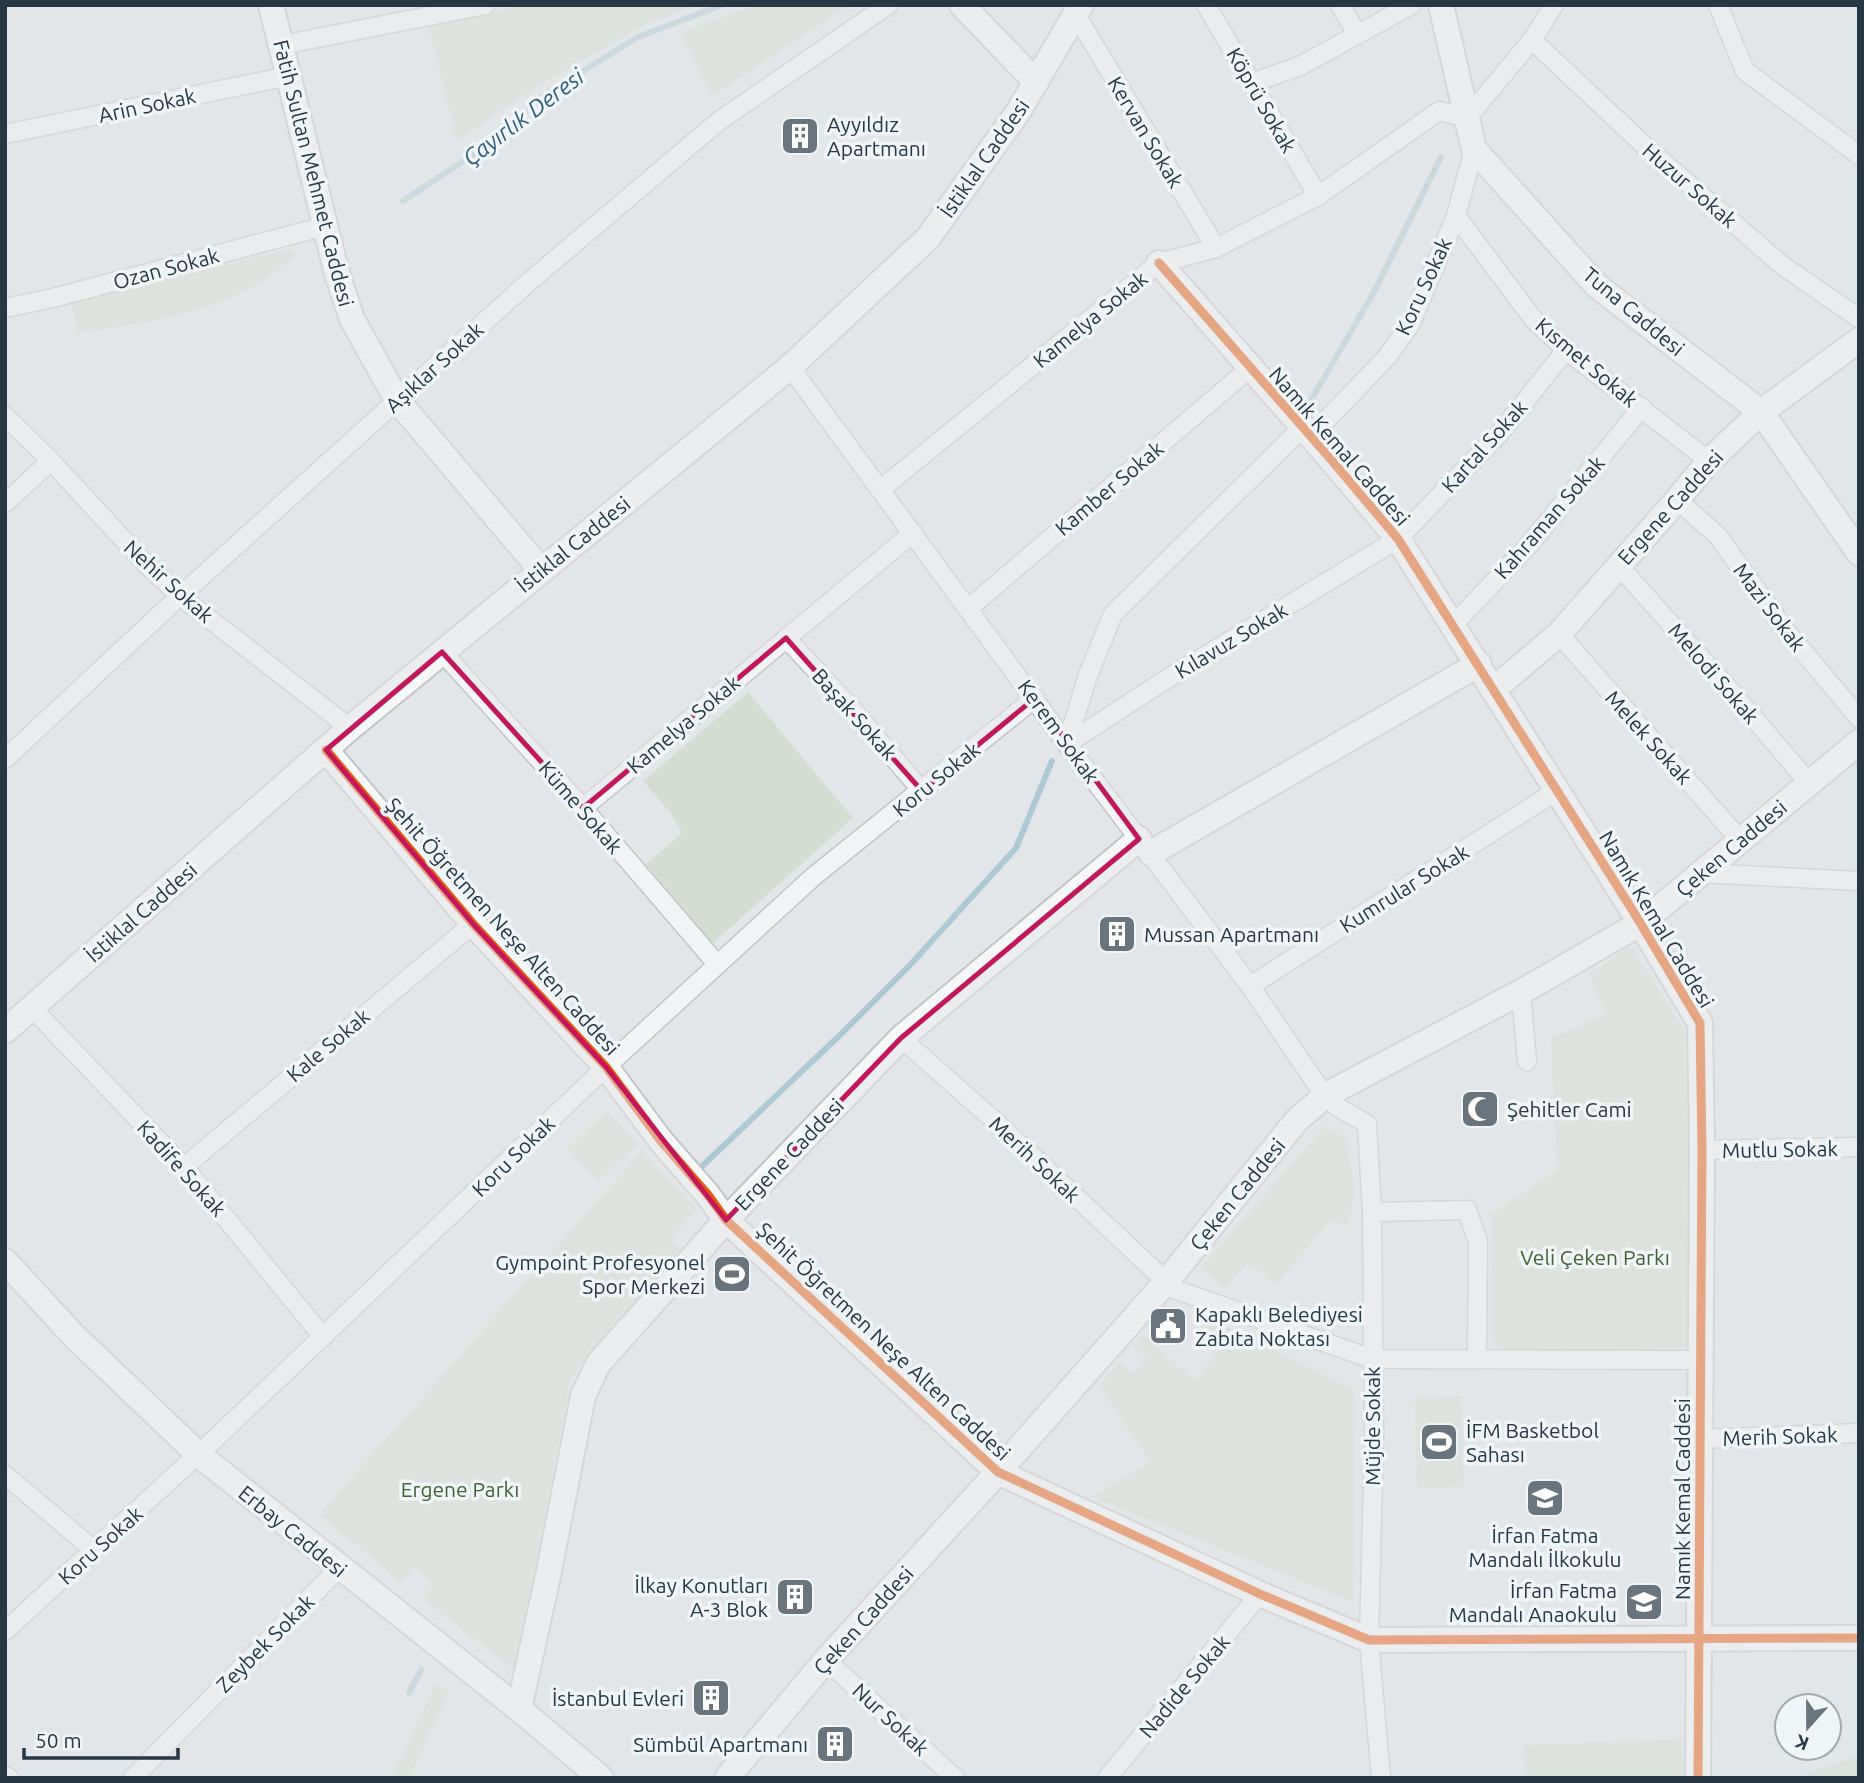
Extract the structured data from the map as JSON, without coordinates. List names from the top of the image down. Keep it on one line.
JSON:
{"streets":{"street":["Köprü Sokak","Arin Sokak","Kervan Sokak","İstiklal Caddesi","Fatih Sultan Mehmet Caddesi","Huzur Sokak","Ozan Sokak","Koru Sokak","Tuna Caddesi","Kamelya Sokak","Kısmet Sokak","Aşıklar Sokak","Namık Kemal Caddesi","Kartal Sokak","Kamber Sokak","Ergene Caddesi","Kahraman Sokak","Nehir Sokak","Mazi Sokak","Kılavuz Sokak","Melodi Sokak","Başak Sokak","Kerem Sokak","Melek Sokak","Küme Sokak","Çeken Caddesi","Kumrular Sokak","Şehit Öğretmen Neşe Alten Caddesi","Kale Sokak","Mutlu Sokak","Merih Sokak","Kadife Sokak","Müjde Sokak","Erbay Caddesi","Zeybek Sokak","Nadide Sokak","Nur Sokak"]},"crossings":[["Köprü Sokak","Kamelya Sokak"],["Arin Sokak","Fatih Sultan Mehmet Caddesi"],["Kervan Sokak","İstiklal Caddesi"],["Kervan Sokak","Kamelya Sokak"],["İstiklal Caddesi","Fatih Sultan Mehmet Caddesi"],["İstiklal Caddesi","Nehir Sokak"],["İstiklal Caddesi","Kerem Sokak"],["İstiklal Caddesi","Küme Sokak"],["İstiklal Caddesi","Şehit Öğretmen Neşe Alten Caddesi"],["İstiklal Caddesi","Kadife Sokak"],["Fatih Sultan Mehmet Caddesi","Ozan Sokak"],["Fatih Sultan Mehmet Caddesi","Aşıklar Sokak"],["Koru Sokak","Tuna Caddesi"],["Koru Sokak","Kısmet Sokak"],["Koru Sokak","Namık Kemal Caddesi"],["Koru Sokak","Kılavuz Sokak"],["Koru Sokak","Başak Sokak"],["Koru Sokak","Kerem Sokak"],["Koru Sokak","Küme Sokak"],["Koru Sokak","Şehit Öğretmen Neşe Alten Caddesi"],["Koru Sokak","Kadife Sokak"],["Koru Sokak","Erbay Caddesi"],["Tuna Caddesi","Kamelya Sokak"],["Tuna Caddesi","Ergene Caddesi"],["Kamelya Sokak","Namık Kemal Caddesi"],["Kamelya Sokak","Başak Sokak"],["Kamelya Sokak","Kerem Sokak"],["Kamelya Sokak","Küme Sokak"],["Kısmet Sokak","Kartal Sokak"],["Kısmet Sokak","Ergene Caddesi"],["Kısmet Sokak","Kahraman Sokak"],["Aşıklar Sokak","Nehir Sokak"],["Namık Kemal Caddesi","Kartal Sokak"],["Namık Kemal Caddesi","Kamber Sokak"],["Namık Kemal Caddesi","Ergene Caddesi"],["Namık Kemal Caddesi","Kahraman Sokak"],["Namık Kemal Caddesi","Kılavuz Sokak"],["Namık Kemal Caddesi","Çeken Caddesi"],["Namık Kemal Caddesi","Kumrular Sokak"],["Namık Kemal Caddesi","Şehit Öğretmen Neşe Alten Caddesi"],["Namık Kemal Caddesi","Mutlu Sokak"],["Namık Kemal Caddesi","Merih Sokak"],["Kartal Sokak","Kılavuz Sokak"],["Kamber Sokak","Kerem Sokak"],["Ergene Caddesi","Mazi Sokak"],["Ergene Caddesi","Melodi Sokak"],["Ergene Caddesi","Kerem Sokak"],["Ergene Caddesi","Melek Sokak"],["Ergene Caddesi","Şehit Öğretmen Neşe Alten Caddesi"],["Ergene Caddesi","Merih Sokak"],["Ergene Caddesi","Erbay Caddesi"],["Kılavuz Sokak","Kerem Sokak"],["Melodi Sokak","Çeken Caddesi"],["Kerem Sokak","Çeken Caddesi"],["Kerem Sokak","Kumrular Sokak"],["Kerem Sokak","Müjde Sokak"],["Melek Sokak","Çeken Caddesi"],["Çeken Caddesi","Şehit Öğretmen Neşe Alten Caddesi"],["Çeken Caddesi","Merih Sokak"],["Çeken Caddesi","Müjde Sokak"],["Çeken Caddesi","Nur Sokak"],["Şehit Öğretmen Neşe Alten Caddesi","Kale Sokak"],["Şehit Öğretmen Neşe Alten Caddesi","Müjde Sokak"],["Şehit Öğretmen Neşe Alten Caddesi","Nadide Sokak"],["Kale Sokak","Kadife Sokak"],["Merih Sokak","Müjde Sokak"],["Erbay Caddesi","Zeybek Sokak"]],"water":["Çayırlık Deresi"],"parks":["Veli Çeken Parkı","Ergene Parkı"],"places":{"building":["Ayyıldız Apartmanı","Mussan Apartmanı","İlkay Konutları A-3 Blok","İstanbul Evleri","Sümbül Apartmanı"],"mosque":["Şehitler Cami"],"sports":["Gympoint Profesyonel Spor Merkezi","İFM Basketbol Sahası"],"public building":["Kapaklı Belediyesi Zabıta Noktası"],"school or university":["İrfan Fatma Mandalı İlkokulu","İrfan Fatma Mandalı Anaokulu"]},"scale_bar":"50 m","north":"bottom"}
